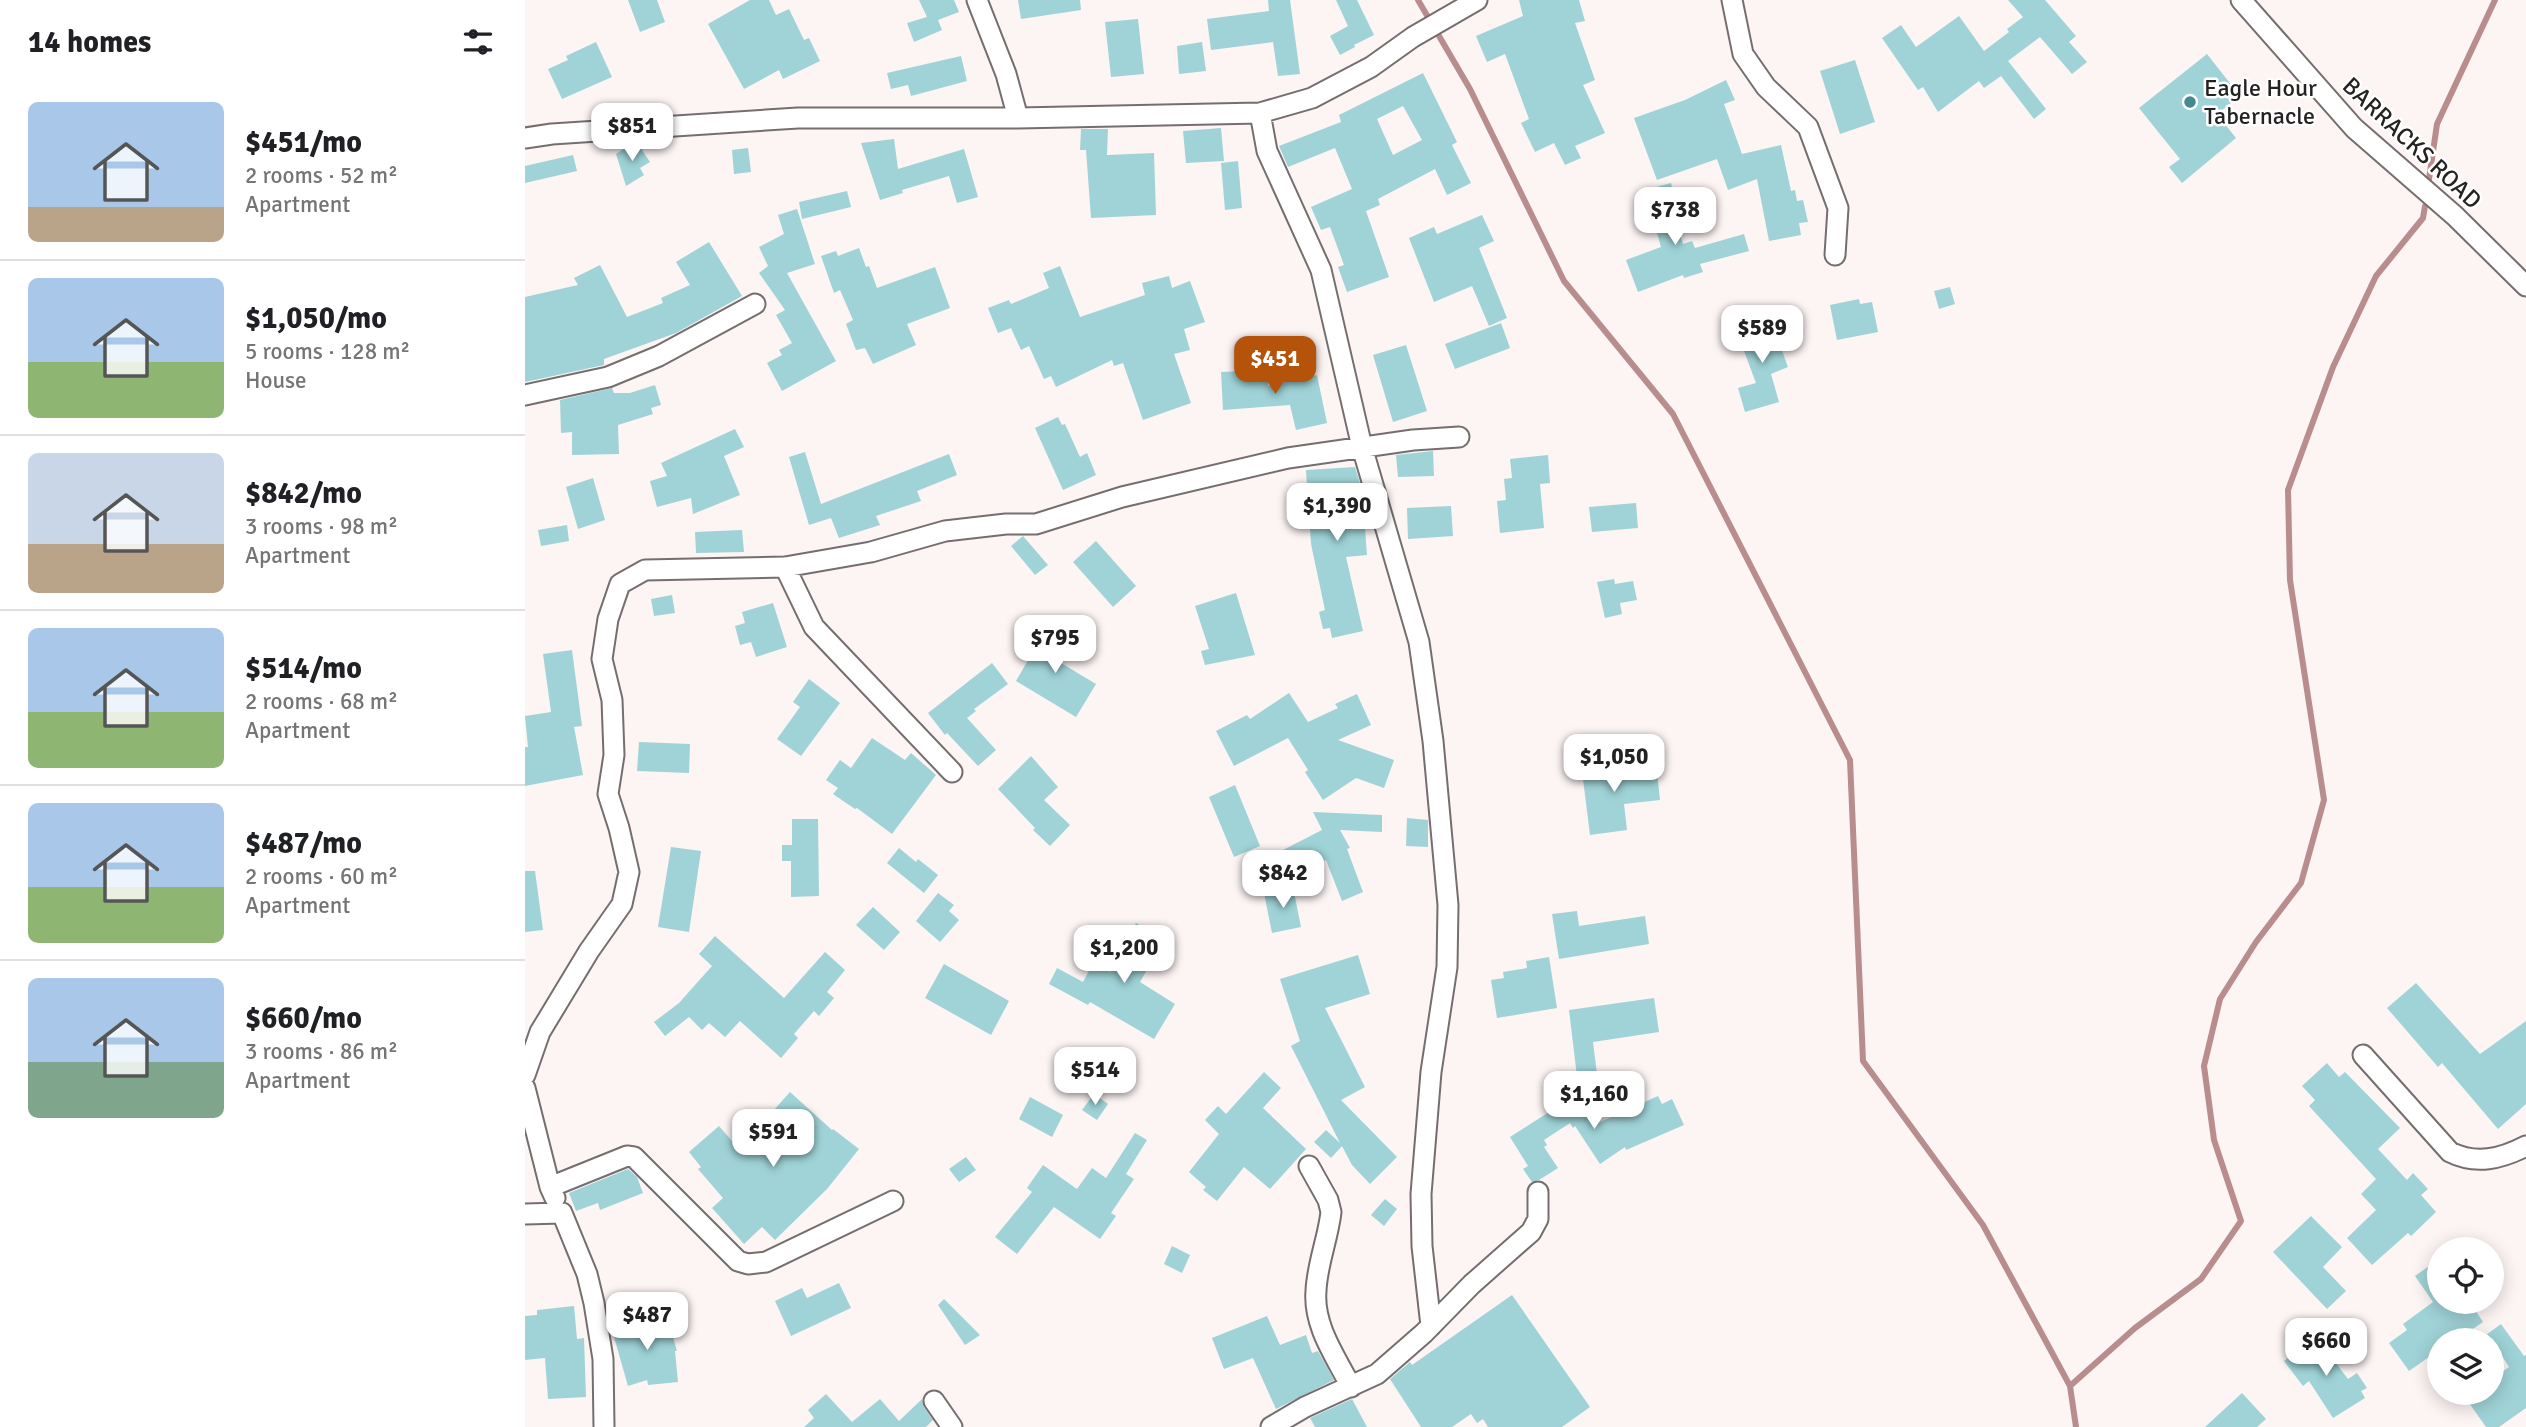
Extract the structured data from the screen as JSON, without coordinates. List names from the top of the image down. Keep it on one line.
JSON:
{"streets":{"street":["BARRACKS ROAD"]},"places":["Eagle Hour Tabernacle"],"page":{"heading":"14 homes","list":[{"name":"$451/mo","note":"2 rooms · 52 m² · Apartment"},{"name":"$1,050/mo","note":"5 rooms · 128 m² · House"},{"name":"$842/mo","note":"3 rooms · 98 m² · Apartment"},{"name":"$514/mo","note":"2 rooms · 68 m² · Apartment"},{"name":"$487/mo","note":"2 rooms · 60 m² · Apartment"},{"name":"$660/mo","note":"3 rooms · 86 m² · Apartment"}],"price":["$851","$738","$589","$451","$1,390","$795","$1,050","$842","$1,200","$514","$1,160","$591","$487","$660"]}}
